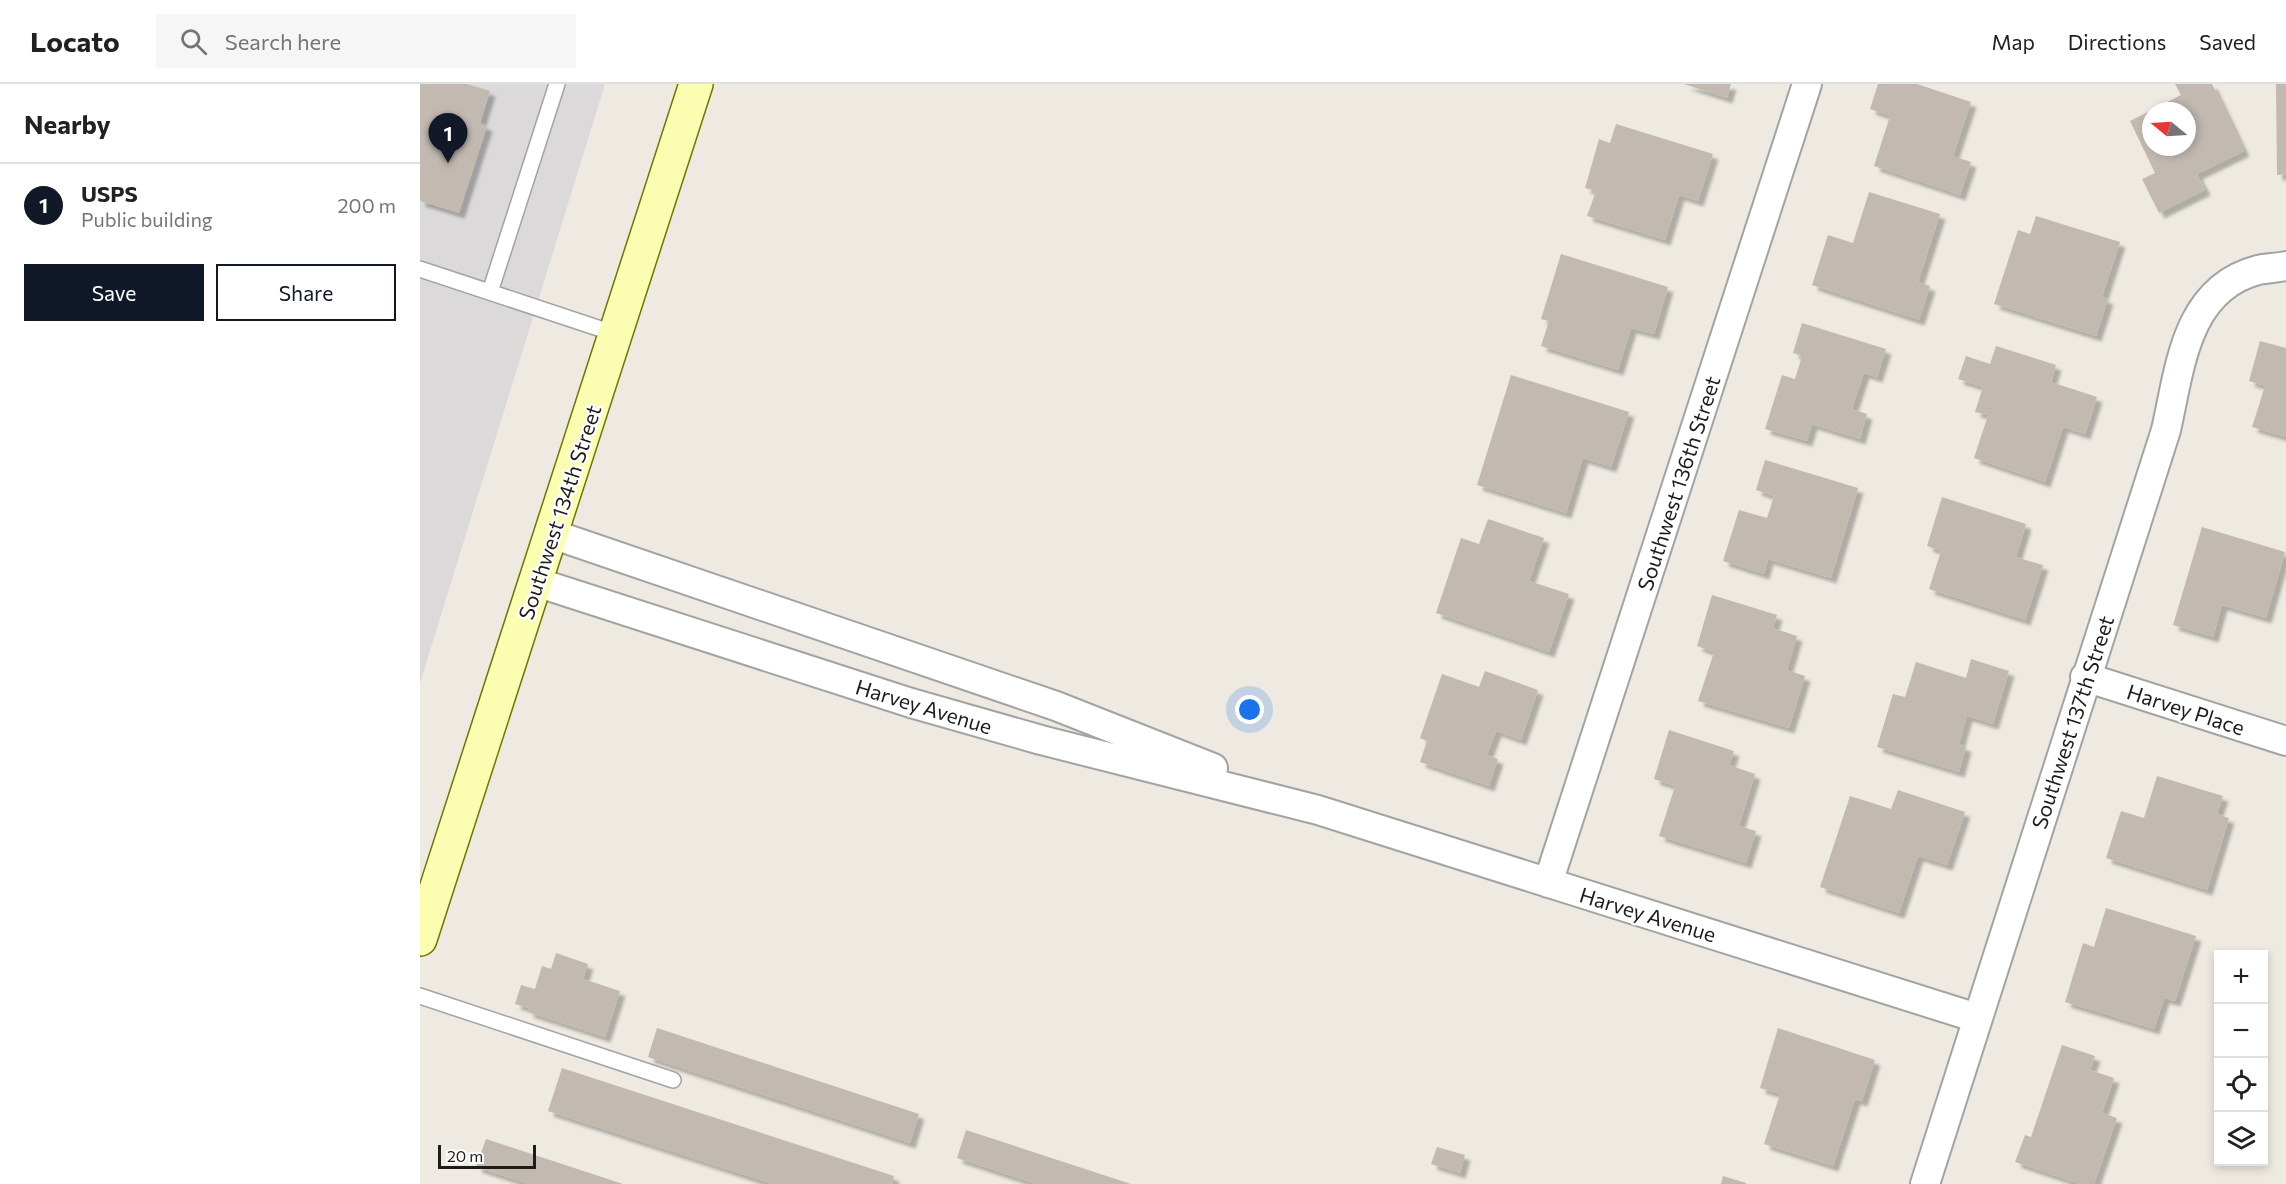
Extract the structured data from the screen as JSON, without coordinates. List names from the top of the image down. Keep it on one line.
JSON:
{"streets":{"main road":["Southwest 134th Street"],"street":["Southwest 136th Street","Harvey Avenue","Harvey Place","Southwest 137th Street"]},"crossings":[["Southwest 136th Street","Harvey Avenue"],["Southwest 134th Street","Harvey Avenue"],["Harvey Avenue","Southwest 137th Street"],["Harvey Place","Southwest 137th Street"]],"scale_bar":"20 m","north":"left","page":{"header":"Locato","search":"Search here","nav":["Map","Directions","Saved"],"heading":"Nearby","pins":"1","list":[{"mark":"1","name":"USPS","note":"Public building","value":"200 m"}],"buttons":["Save","Share"],"map_buttons":["+","−"],"scale":"20 m"}}
